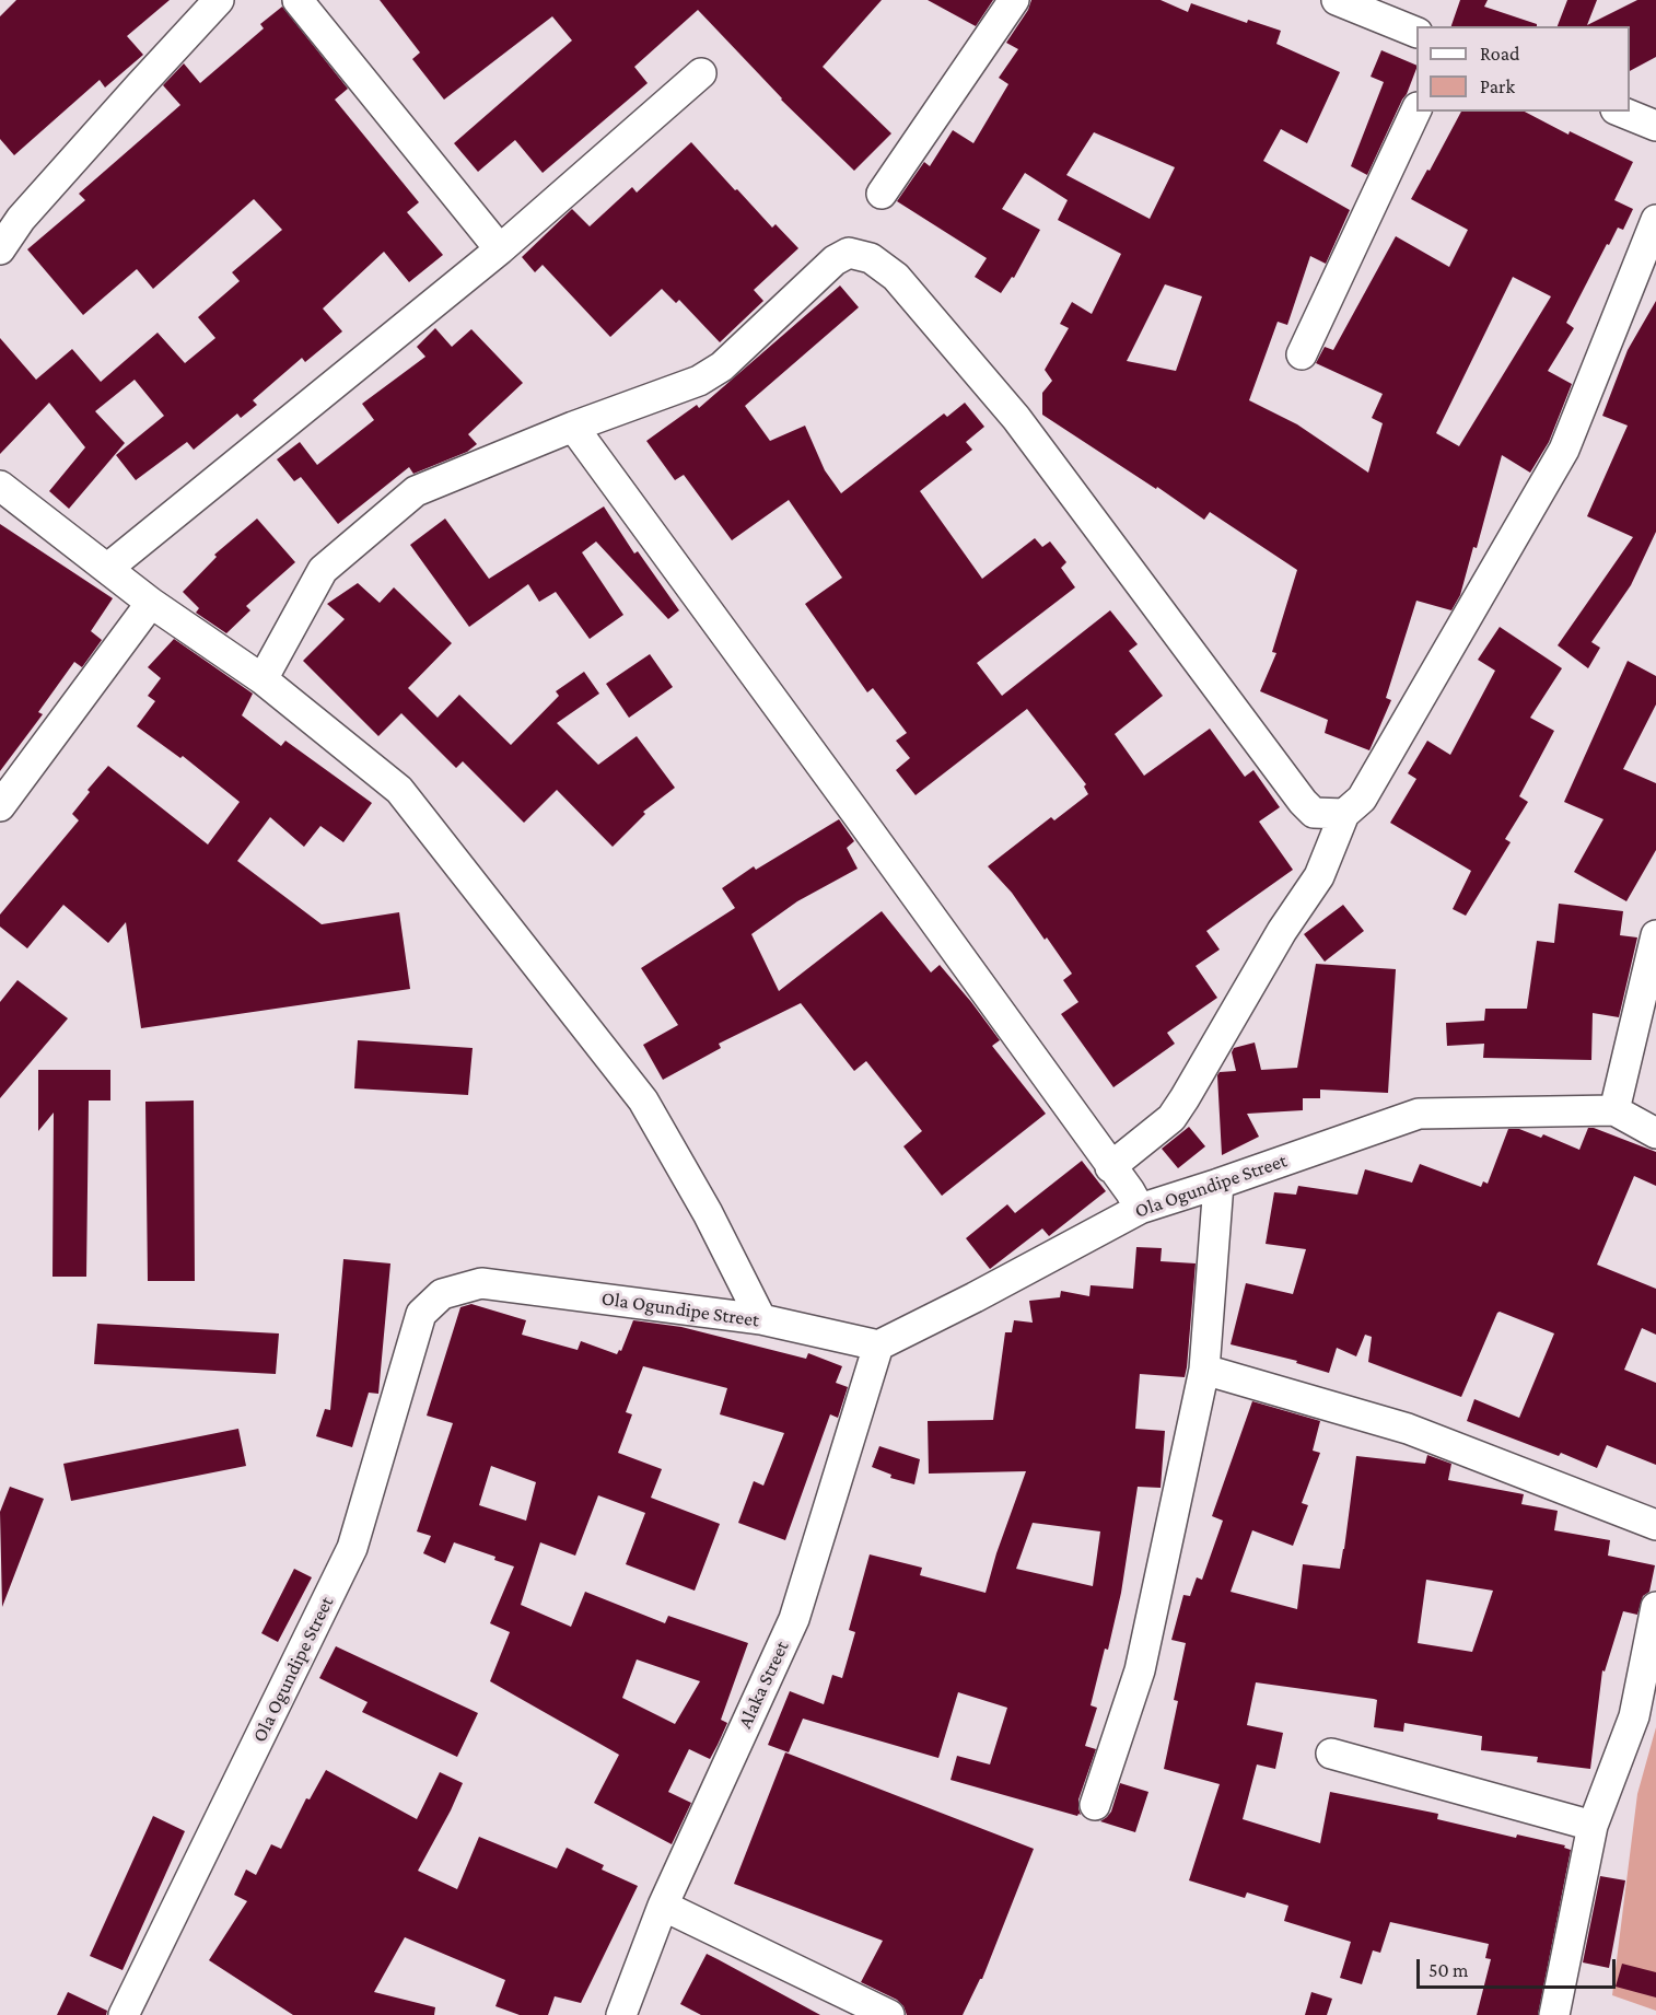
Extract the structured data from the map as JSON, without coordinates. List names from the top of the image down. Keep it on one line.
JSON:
{"streets":{"street":["Ola Ogundipe Street","Alaka Street"]},"crossings":[["Ola Ogundipe Street","Alaka Street"]],"legend":["Road","Park"],"scale_bar":"50 m"}
